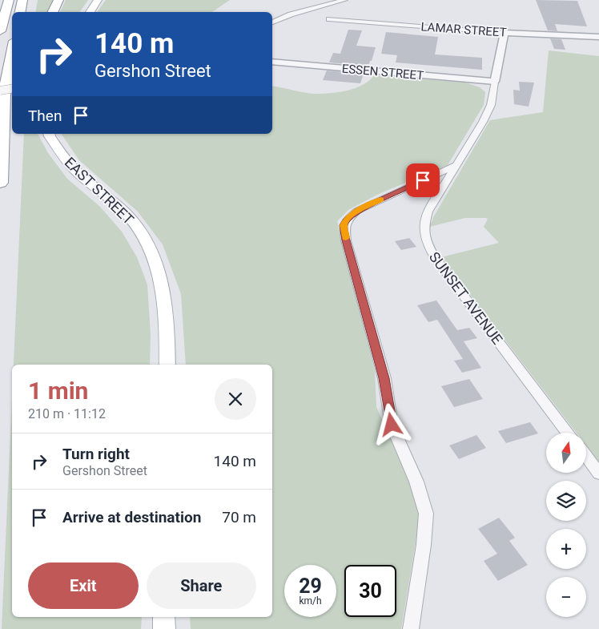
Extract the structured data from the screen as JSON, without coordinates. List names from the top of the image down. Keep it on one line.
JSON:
{"streets":{"main road":["EAST STREET"],"street":["LAMAR STREET","ESSEN STREET","SUNSET AVENUE"]},"crossings":[["LAMAR STREET","SUNSET AVENUE"],["ESSEN STREET","SUNSET AVENUE"]],"north":"top","page":{"turn":["140 m","Gershon Street"],"then":"Then","heading":["1 min","210 m · 11:12"],"map_buttons":["+","−"],"list":[{"name":"Turn right","note":"Gershon Street","value":"140 m"},{"name":"Arrive at destination","value":"70 m"}],"buttons":["Exit","Share"],"speed":"29 km/h","limit":"30"}}
